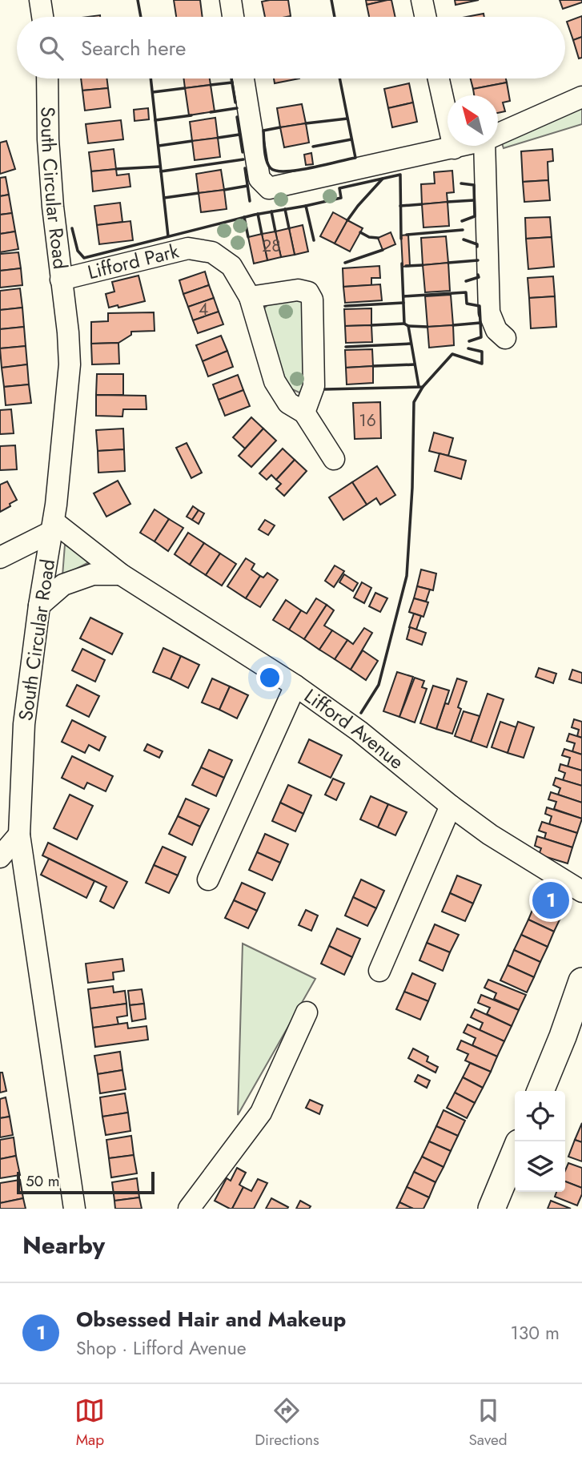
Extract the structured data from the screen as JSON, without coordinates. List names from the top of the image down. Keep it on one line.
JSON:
{"streets":{"street":["South Circular Road","Lifford Park","Lifford Avenue"]},"crossings":[["South Circular Road","Lifford Park"],["South Circular Road","Lifford Avenue"]],"house_numbers":["28","4","16"],"scale_bar":"50 m","north":"top left","page":{"search":"Search here","pins":"1","scale":"50 m","heading":"Nearby","list":[{"mark":"1","name":"Obsessed Hair and Makeup","note":"Shop · Lifford Avenue","value":"130 m"}],"nav":["Map","Directions","Saved"]}}
